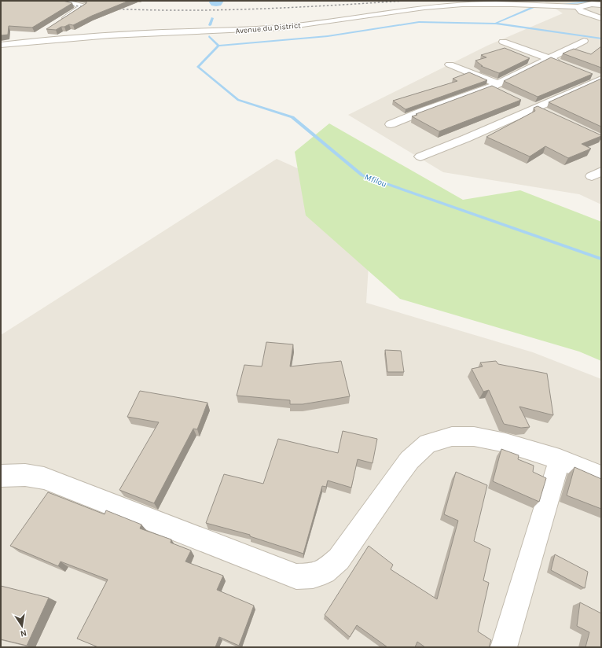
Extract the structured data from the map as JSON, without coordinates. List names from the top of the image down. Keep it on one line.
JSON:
{"streets":{"street":["Avenue du District"]},"water":["Mfilou"],"north":"bottom"}
